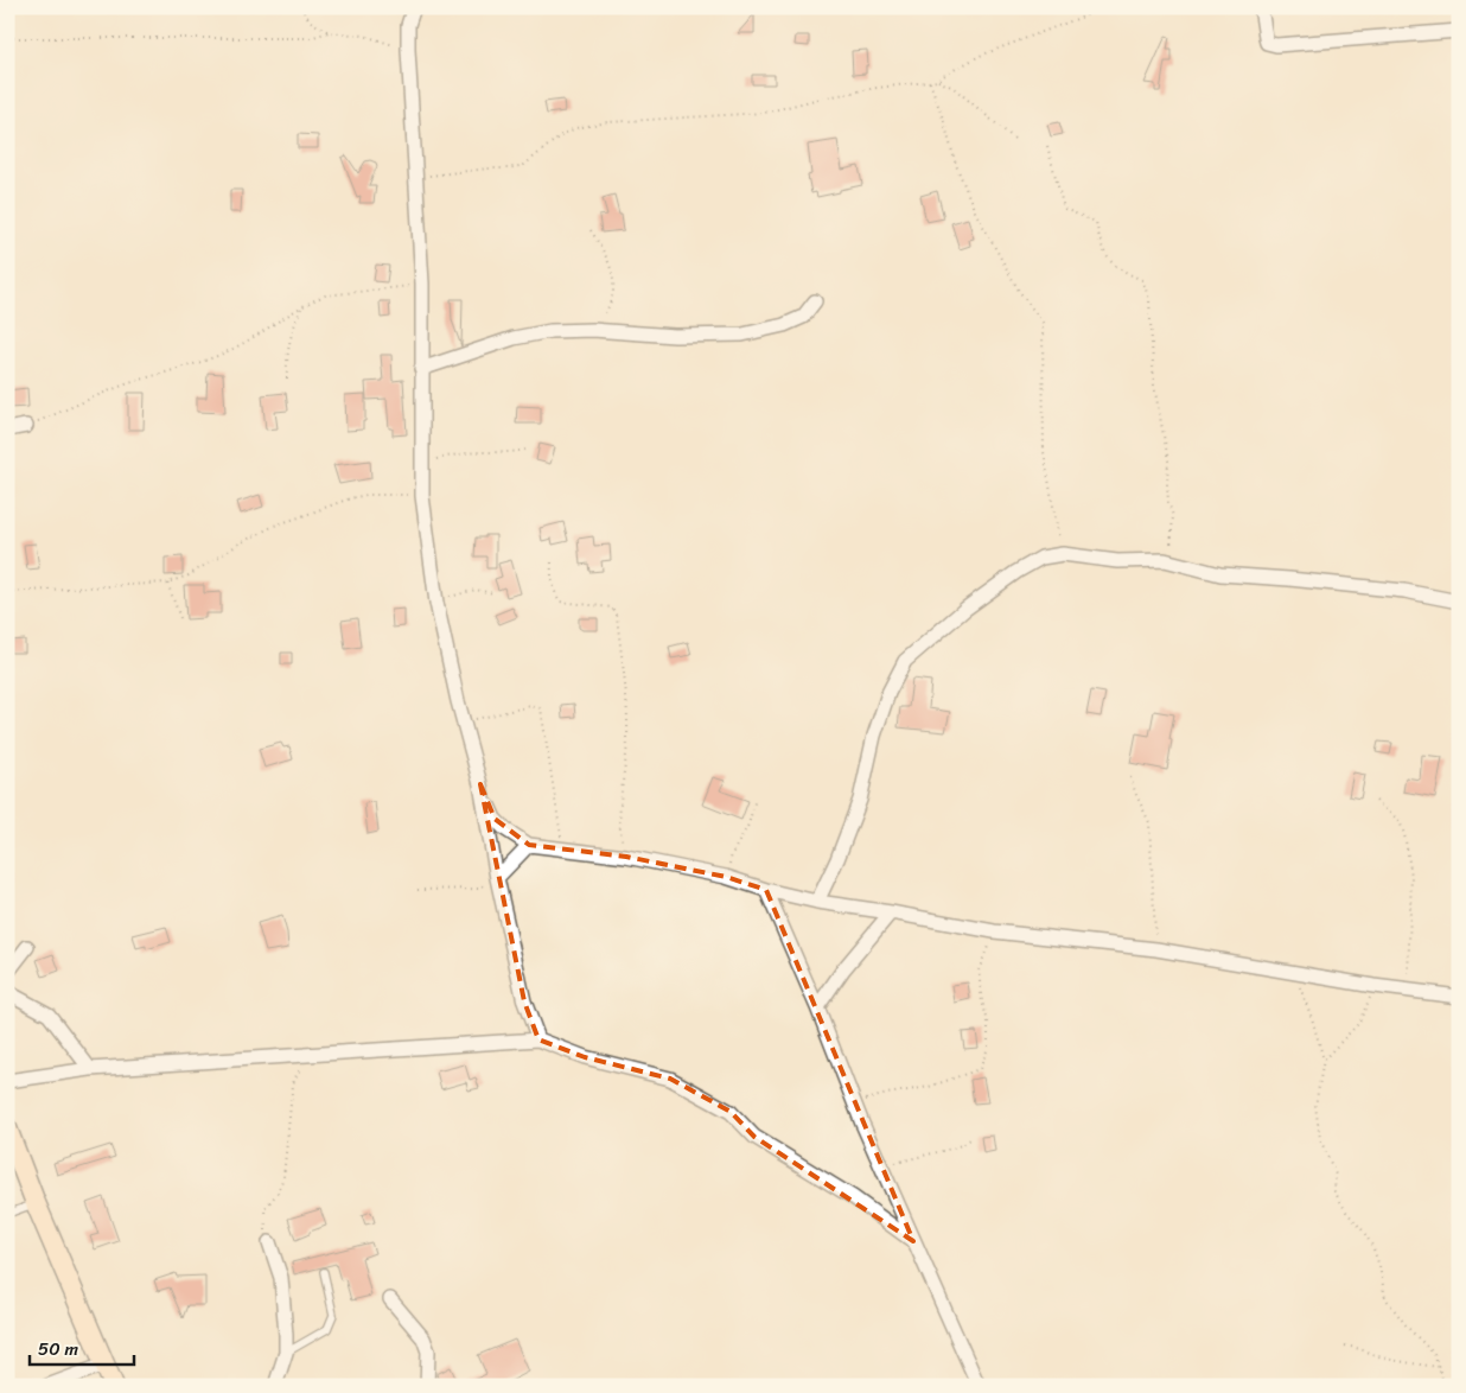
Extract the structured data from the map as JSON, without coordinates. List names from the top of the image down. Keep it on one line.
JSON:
{"scale_bar":"50 m"}
